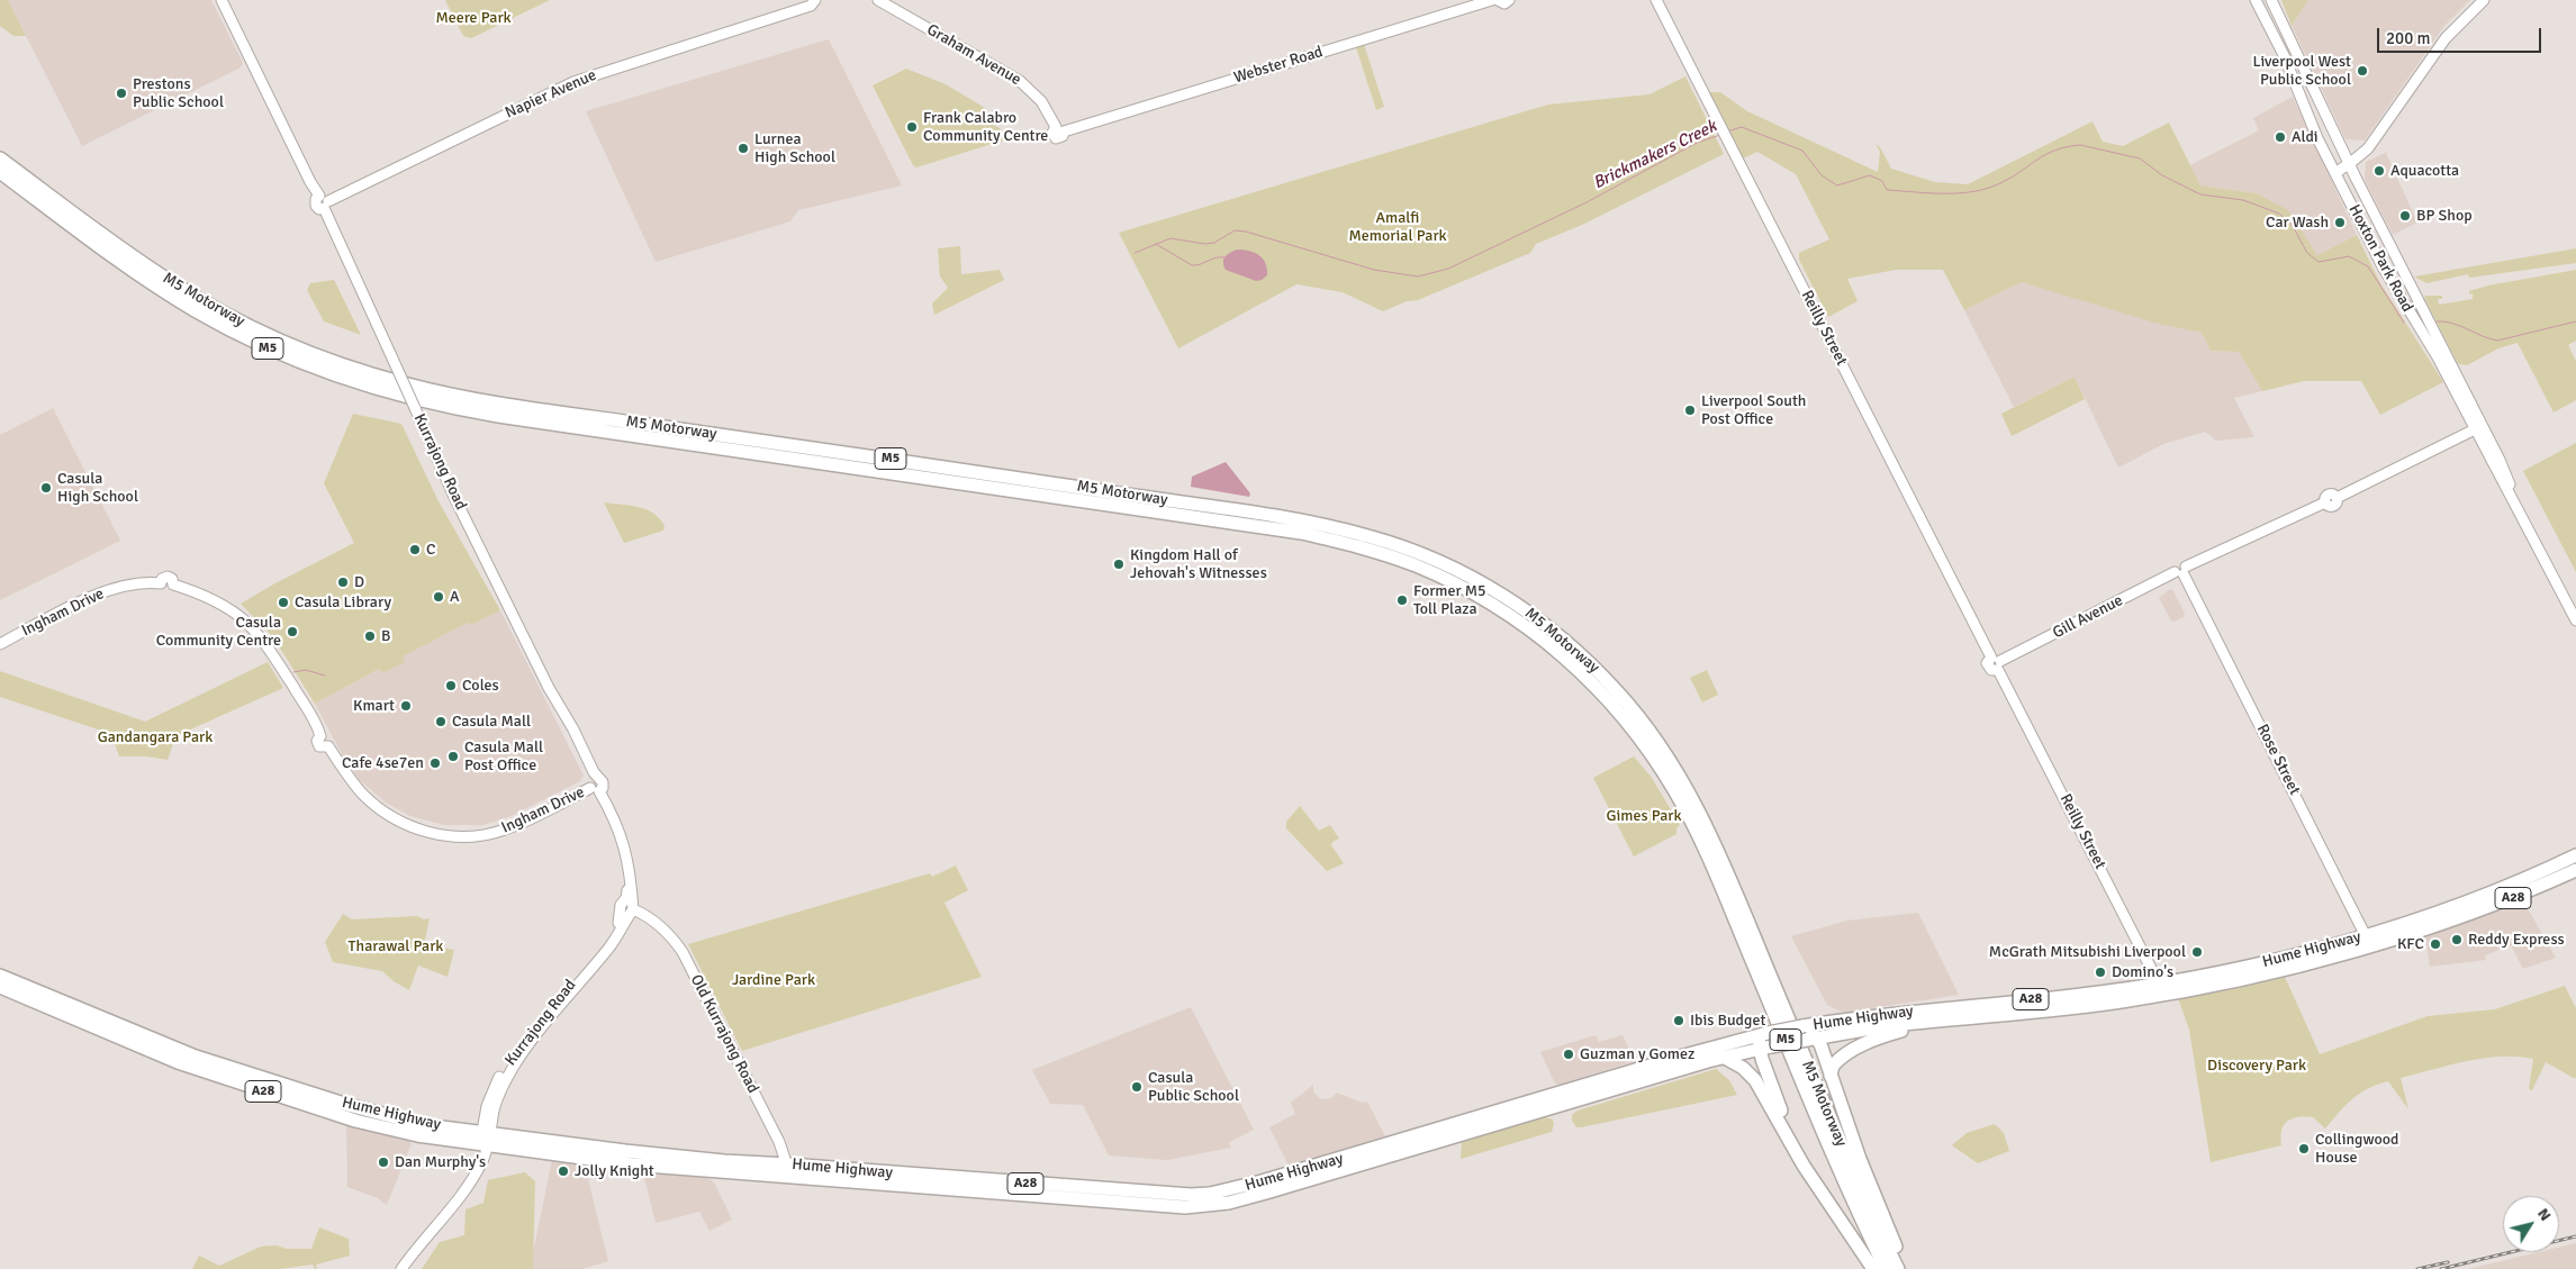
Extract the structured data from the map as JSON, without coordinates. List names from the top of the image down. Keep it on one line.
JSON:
{"streets":{"highway":["M5 Motorway","M5","A28","Hume Highway"],"main road":["Graham Avenue","Webster Road","Napier Avenue","Hoxton Park Road","Reilly Street","Kurrajong Road","Ingham Drive","Gill Avenue","Rose Street","Old Kurrajong Road"]},"crossings":[["Graham Avenue","Webster Road"],["Napier Avenue","Kurrajong Road"],["Hoxton Park Road","Gill Avenue"],["Reilly Street","Gill Avenue"],["Reilly Street","Hume Highway"],["Kurrajong Road","Ingham Drive"],["Kurrajong Road","Hume Highway"],["Kurrajong Road","Old Kurrajong Road"],["Gill Avenue","Rose Street"],["Rose Street","Hume Highway"],["Hume Highway","Old Kurrajong Road"]],"water":["Brickmakers Creek"],"parks":["Meere Park","Amalfi Memorial Park","Gandangara Park","Gimes Park","Tharawal Park","Jardine Park","Discovery Park"],"places":["Liverpool West Public School","Prestons Public School","Frank Calabro Community Centre","Aldi","Lurnea High School","Aquacotta","BP Shop","Car Wash","Liverpool South Post Office","Casula High School","C","Kingdom Hall of Jehovah's Witnesses","D","A","Former M5 Toll Plaza","Casula Library","Casula Community Centre","B","Coles","Kmart","Casula Mall","Casula Mall Post Office","Cafe 4se7en","Reddy Express","KFC","McGrath Mitsubishi Liverpool","Domino's","Ibis Budget","Guzman y Gomez","Casula Public School","Collingwood House","Dan Murphy's","Jolly Knight"],"scale_bar":"200 m","north":"top right"}
